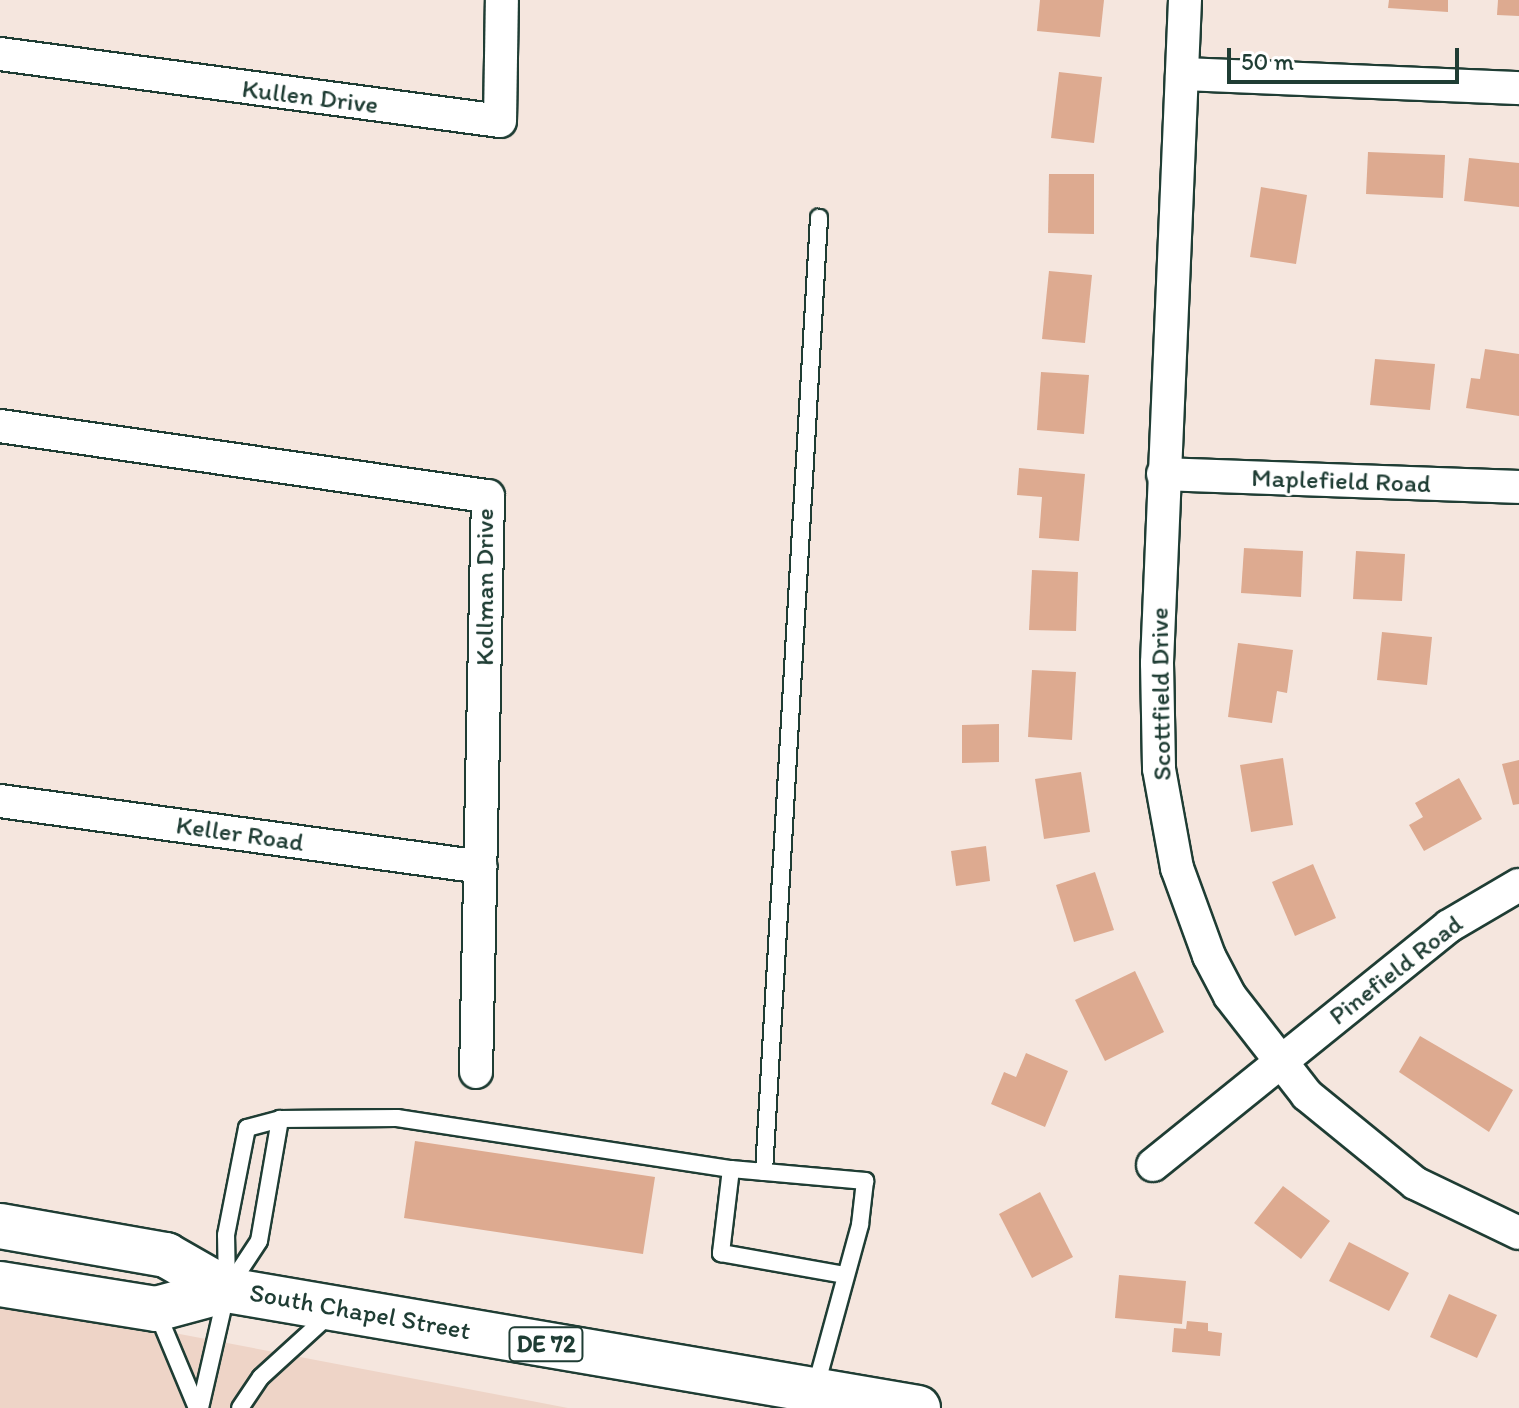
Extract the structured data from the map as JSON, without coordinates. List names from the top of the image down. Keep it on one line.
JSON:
{"streets":{"main road":["South Chapel Street","DE 72"],"street":["Kullen Drive","Maplefield Road","Kollman Drive","Scottfield Drive","Keller Road","Pinefield Road"]},"crossings":[["Maplefield Road","Scottfield Drive"],["Kollman Drive","Keller Road"],["Scottfield Drive","Pinefield Road"]],"scale_bar":"50 m"}
